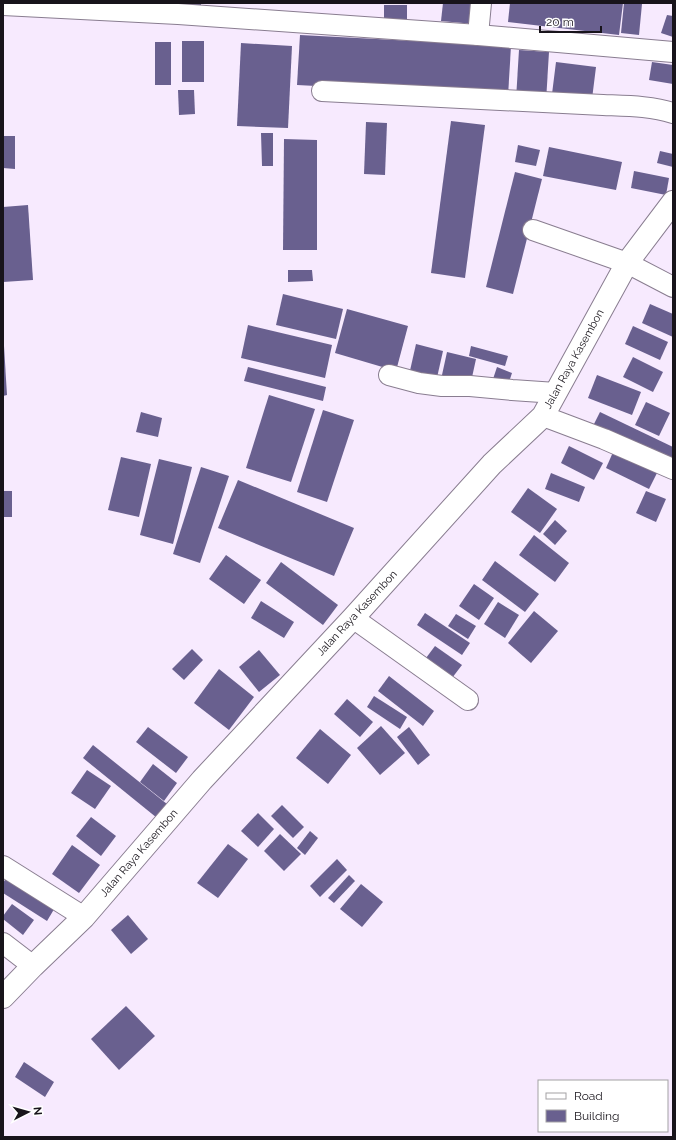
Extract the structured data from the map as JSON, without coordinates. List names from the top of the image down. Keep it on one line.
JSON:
{"streets":{"main road":["Jalan Raya Kasembon"]},"legend":["Road","Building"],"scale_bar":"20 m","north":"right"}
